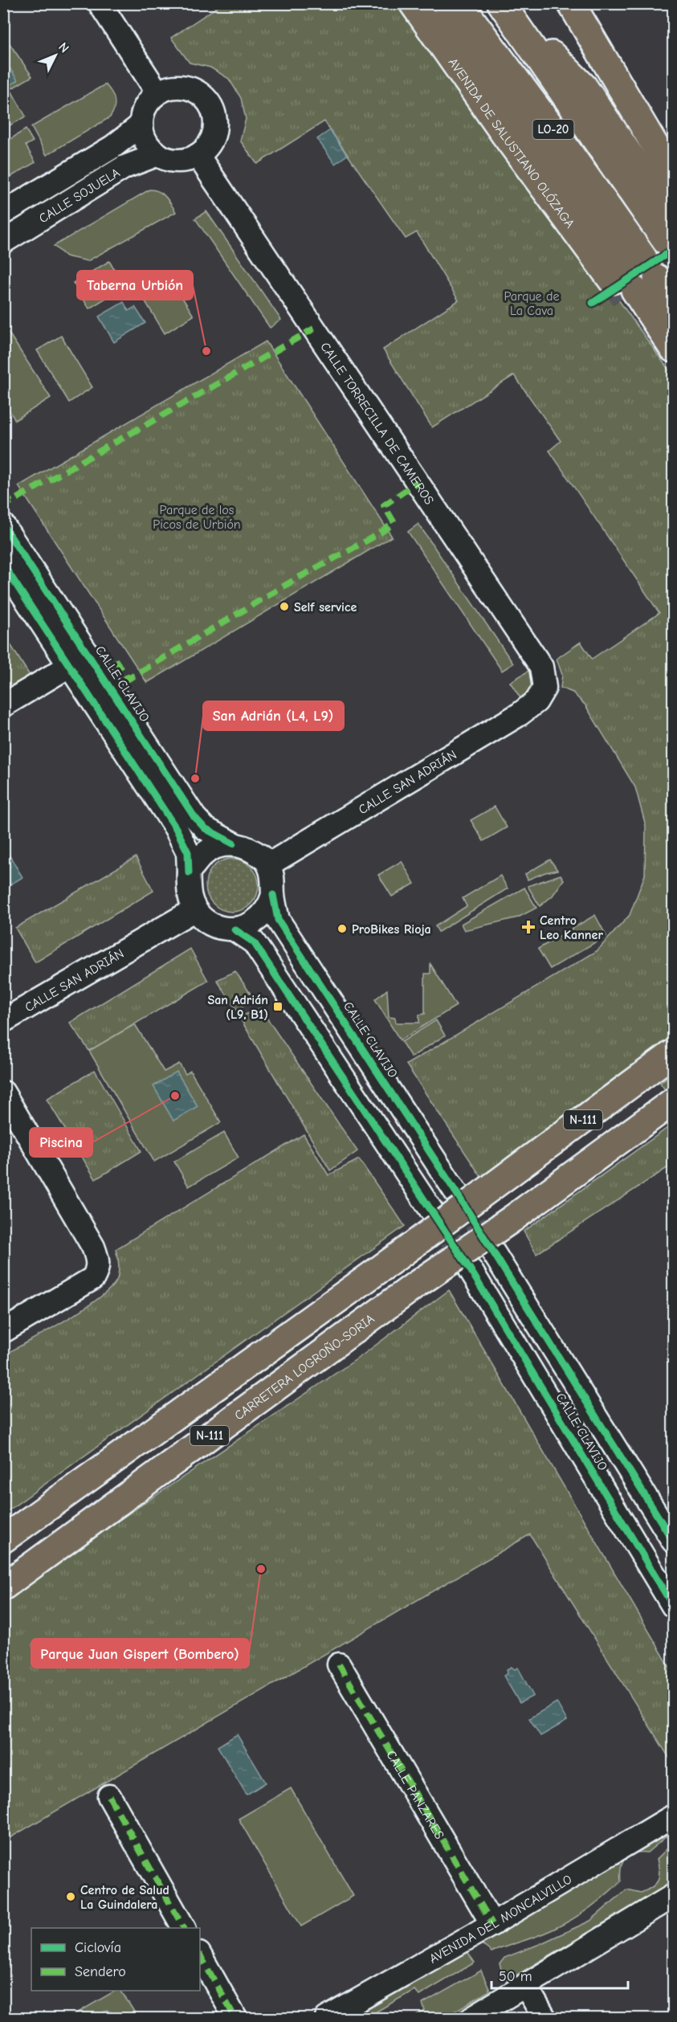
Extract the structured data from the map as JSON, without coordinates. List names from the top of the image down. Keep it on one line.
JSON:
{"streets":{"main road":["LO-20","AVENIDA DE SALUSTIANO OLÓZAGA","N-111","CARRETERA LOGROÑO-SORIA"],"street":["CALLE SOJUELA","CALLE TORRECILLA DE CAMEROS","CALLE CLAVIJO","CALLE SAN ADRIÁN","CALLE PANZARES","AVENIDA DEL MONCALVILLO"]},"crossings":[["LO-20","AVENIDA DE SALUSTIANO OLÓZAGA"],["CALLE SOJUELA","CALLE TORRECILLA DE CAMEROS"],["CALLE TORRECILLA DE CAMEROS","CALLE SAN ADRIÁN"],["CALLE CLAVIJO","CALLE SAN ADRIÁN"],["CALLE PANZARES","AVENIDA DEL MONCALVILLO"]],"parks":["Parque de La Cava","Parque de los Picos de Urbión"],"places":{"other":["Taberna Urbión","Self service","San Adrián (L4, L9)","ProBikes Rioja","Piscina","Parque Juan Gispert (Bombero)","Centro de Salud La Guindalera"],"health":["Centro Leo Kanner"],"transit":["San Adrián (L9, B1)"]},"legend":["Ciclovía","Sendero"],"scale_bar":"50 m","north":"top right"}
